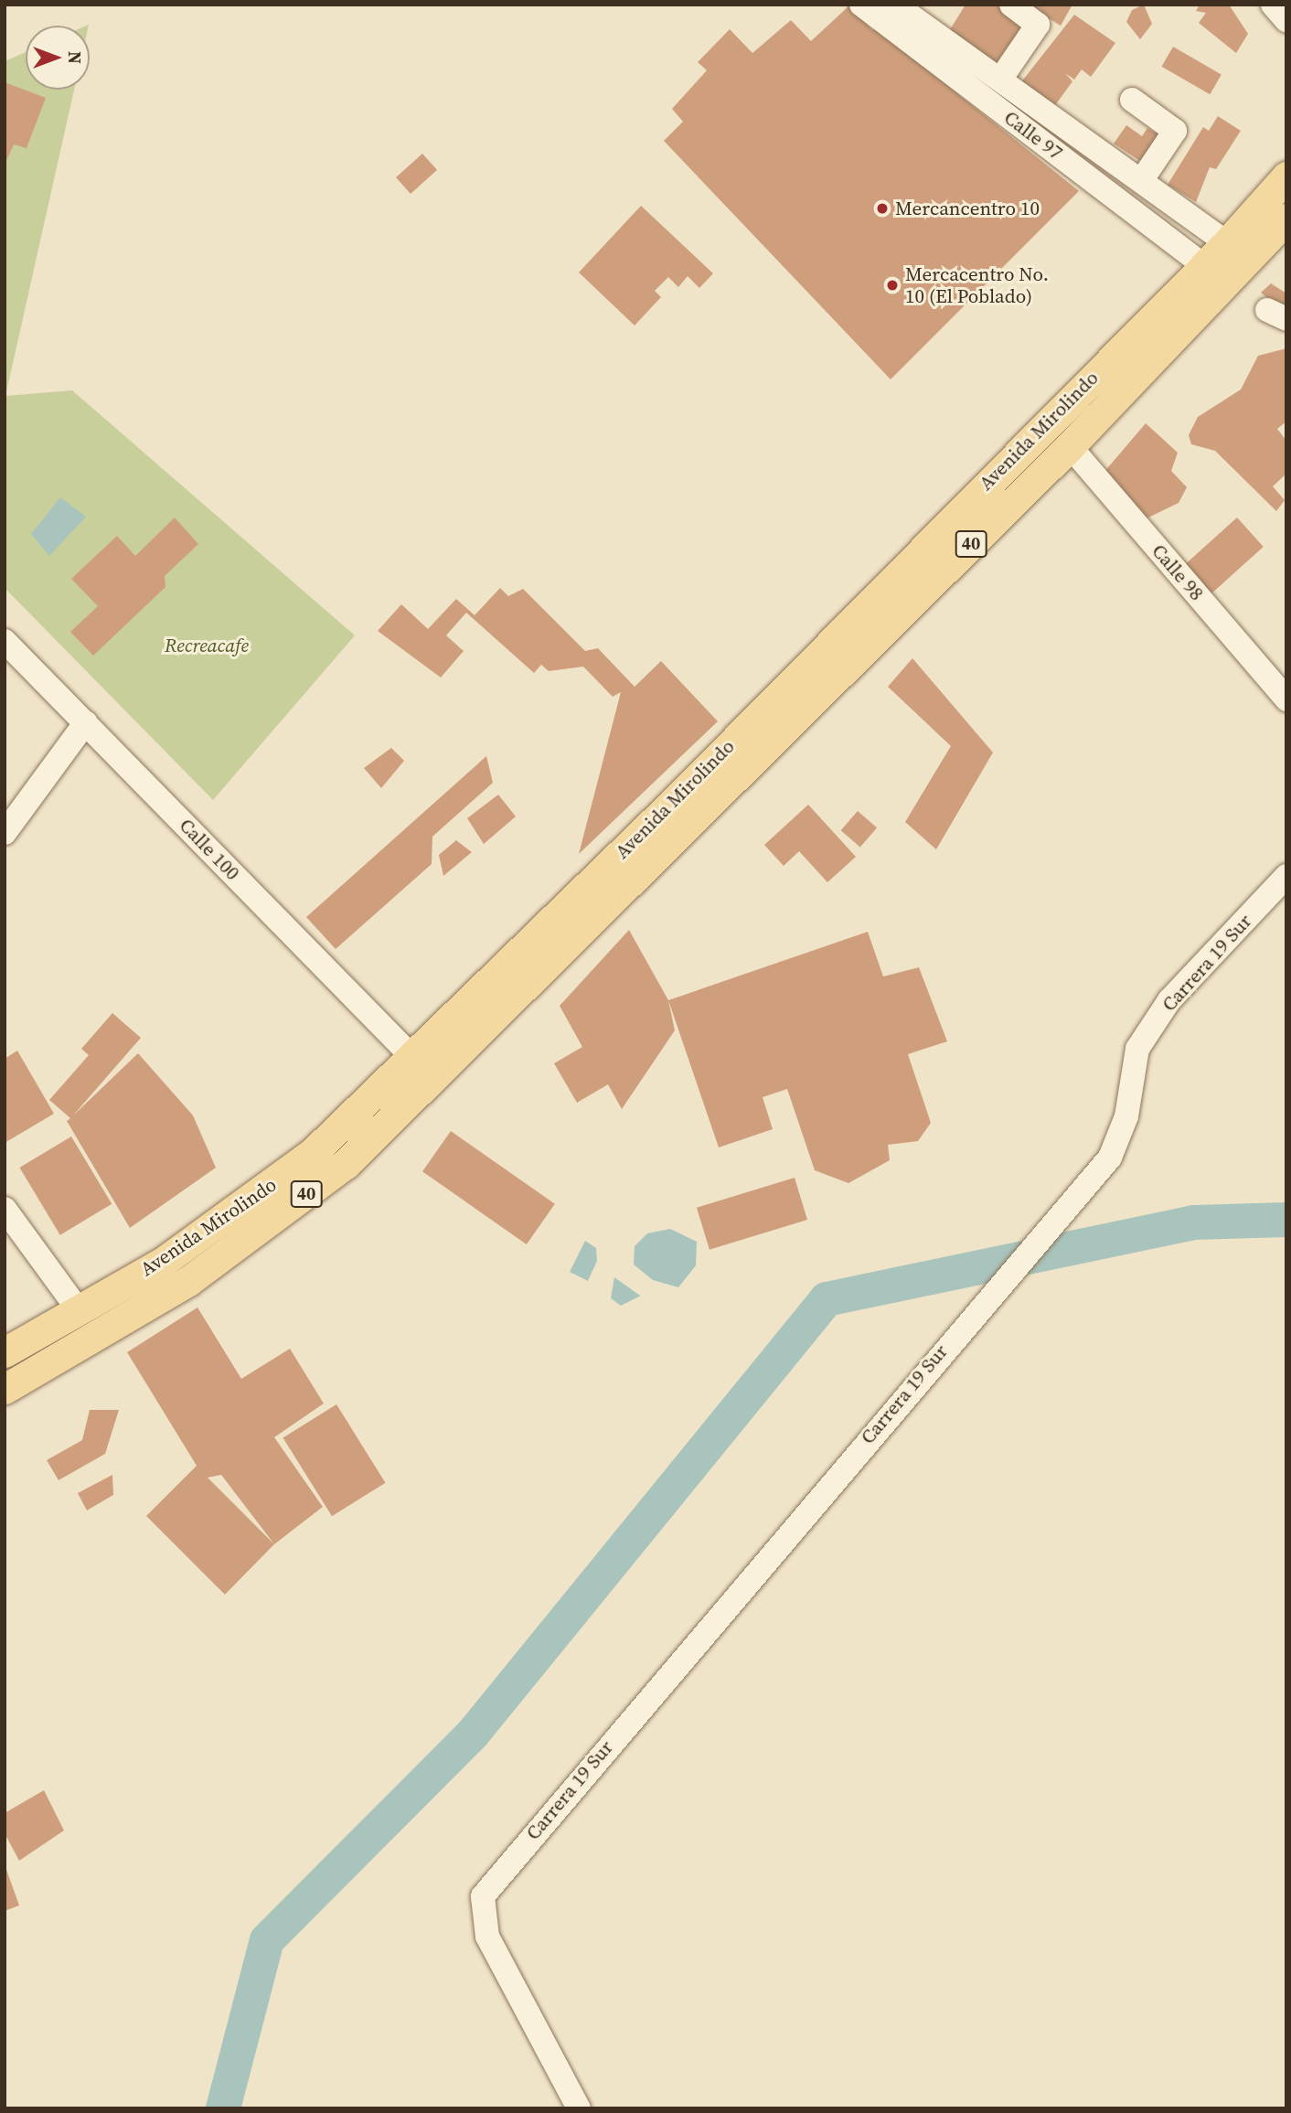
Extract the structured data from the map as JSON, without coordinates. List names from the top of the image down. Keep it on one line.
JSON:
{"streets":{"main road":["Avenida Mirolindo","40"],"street":["Calle 97","Calle 98","Calle 100","Carrera 19 Sur"]},"crossings":[["Calle 97","Avenida Mirolindo"],["Avenida Mirolindo","Calle 98"],["Avenida Mirolindo","Calle 100"]],"parks":["Recreacafe"],"places":["Mercancentro 10","Mercacentro No. 10 (El Poblado)"],"north":"right"}
